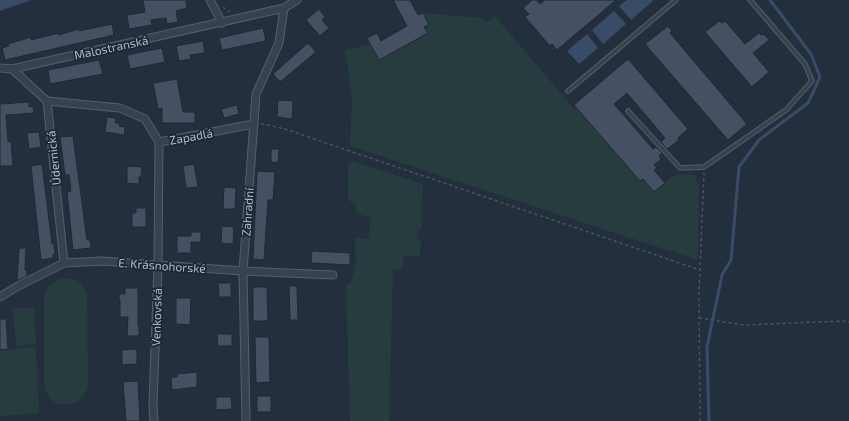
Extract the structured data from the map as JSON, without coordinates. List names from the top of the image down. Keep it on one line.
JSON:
{"streets":{"street":["Malostranská","Zapadlá","Údernická","Zahradní","E. Krásnohorské","Venkovská"]},"crossings":[["Malostranská","Zahradní"],["Zapadlá","Údernická"],["Zapadlá","Zahradní"],["Zapadlá","Venkovská"],["Údernická","E. Krásnohorské"],["Zahradní","E. Krásnohorské"],["E. Krásnohorské","Venkovská"]]}
